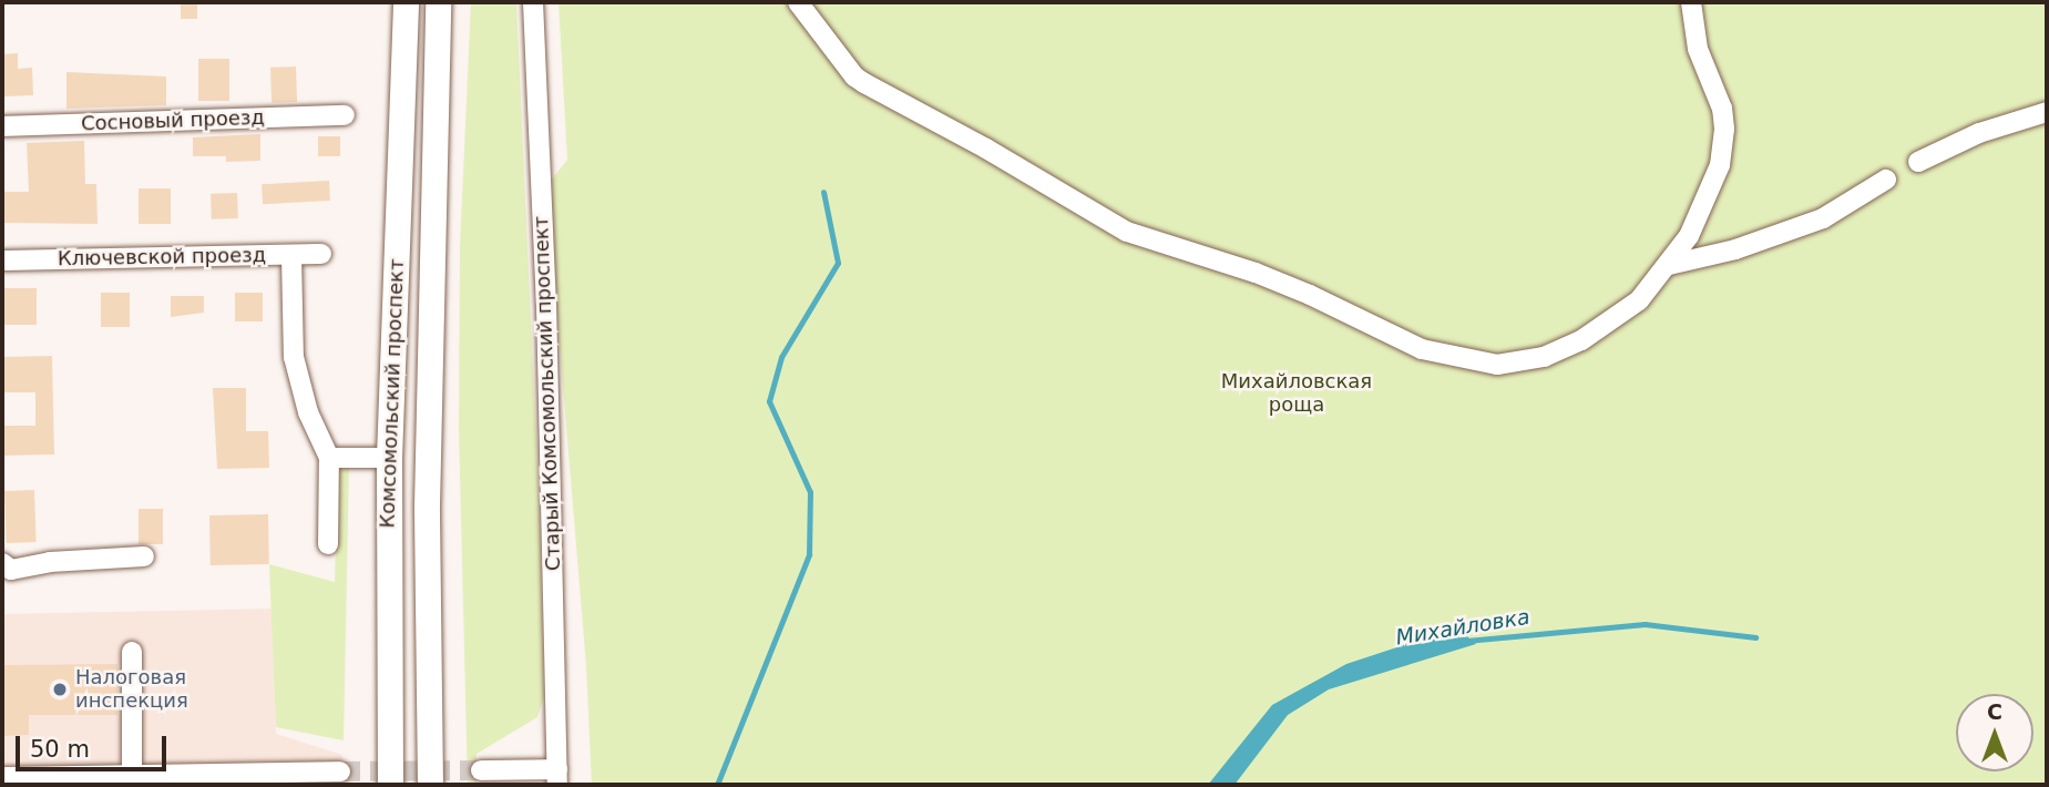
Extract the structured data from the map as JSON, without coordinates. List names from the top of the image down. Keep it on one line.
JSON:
{"streets":{"main road":["Комсомольский проспект"],"street":["Сосновый проезд","Ключевской проезд","Старый Комсомольский проспект"]},"water":["Михайловка"],"parks":["Михайловская роща"],"places":["Налоговая инспекция"],"scale_bar":"50 m","north":"top"}
